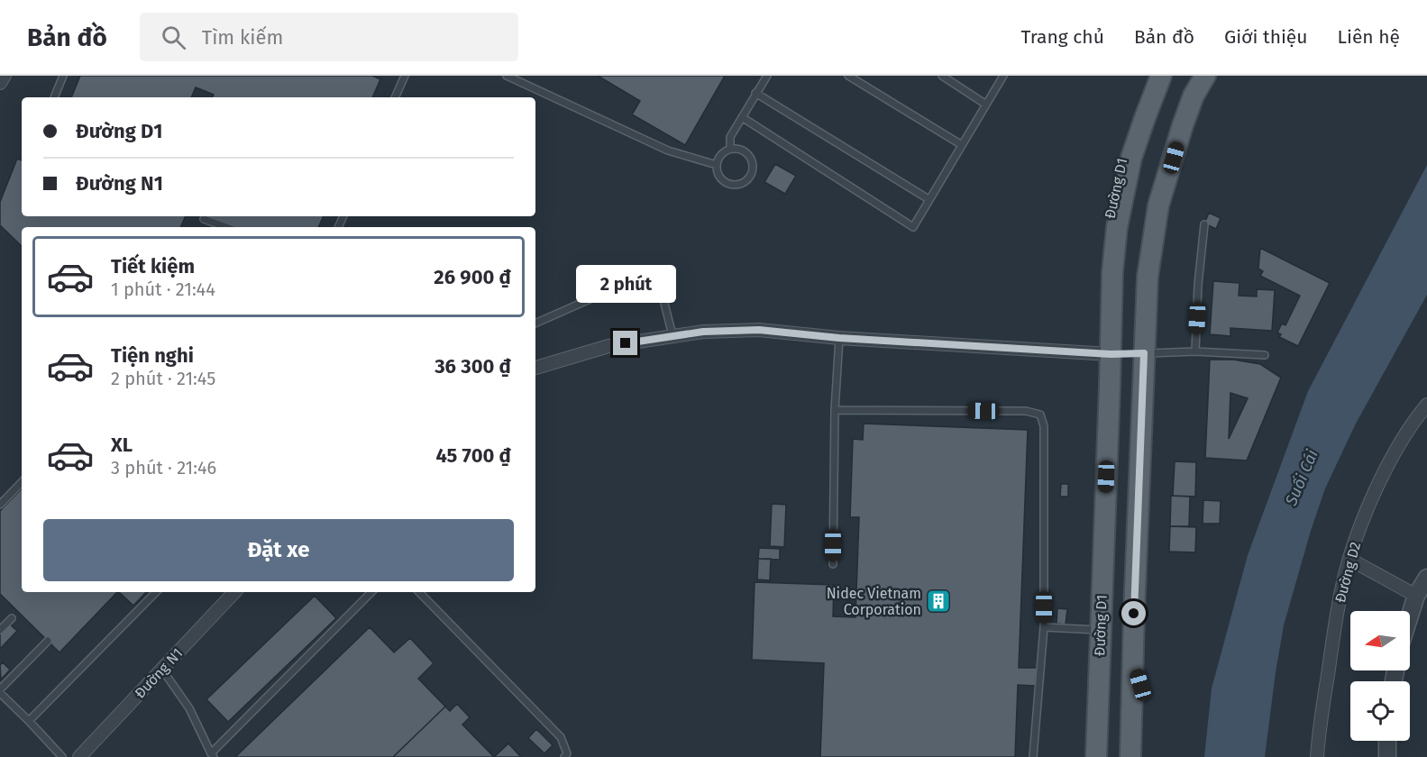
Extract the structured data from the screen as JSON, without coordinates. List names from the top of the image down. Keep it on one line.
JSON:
{"streets":{"main road":["Đường D1"],"street":["Đường D2","Đường N1"]},"water":["Suối Cái"],"places":{"building":["Nidec Vietnam Corporation"]},"north":"left","page":{"header":"Bản đồ","search":"Tìm kiếm","nav":["Trang chủ","Bản đồ","Giới thiệu","Liên hệ"],"banner":["Đường D1","Đường N1"],"list":[{"name":"Tiết kiệm","note":"1 phút · 21:44","value":"26 900 ₫"},{"name":"Tiện nghi","note":"2 phút · 21:45","value":"36 300 ₫"},{"name":"XL","note":"3 phút · 21:46","value":"45 700 ₫"}],"bubble":"2 phút","buttons":"Đặt xe"}}
